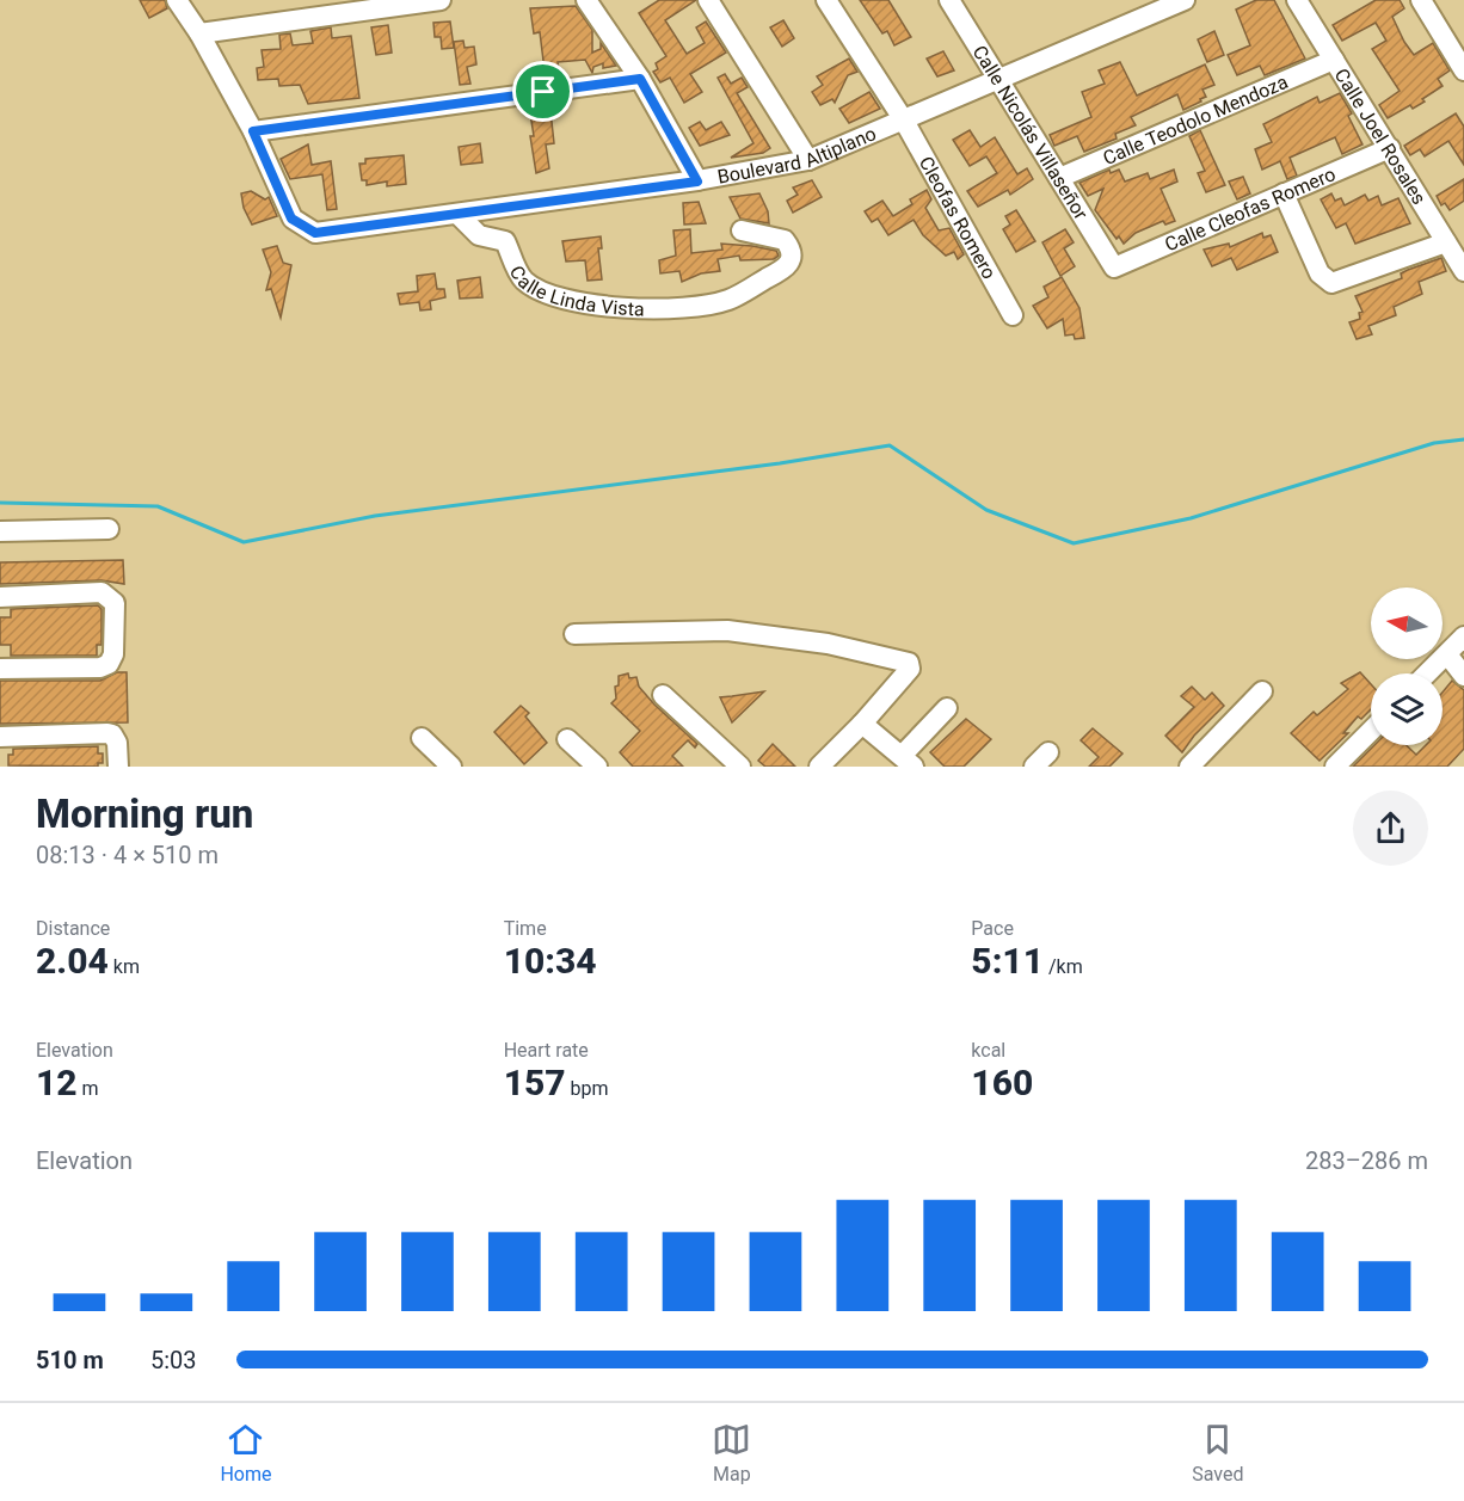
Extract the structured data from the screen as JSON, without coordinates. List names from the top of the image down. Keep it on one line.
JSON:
{"streets":{"street":["Calle Teodolo Mendoza","Calle Nicolás Villaseñor","Calle Joel Rosales","Boulevard Altiplano","Calle Cleofas Romero","Cleofas Romero","Calle Linda Vista"]},"crossings":[["Calle Teodolo Mendoza","Calle Nicolás Villaseñor"],["Calle Teodolo Mendoza","Calle Joel Rosales"],["Calle Nicolás Villaseñor","Boulevard Altiplano"],["Calle Nicolás Villaseñor","Calle Cleofas Romero"],["Calle Joel Rosales","Calle Cleofas Romero"],["Boulevard Altiplano","Cleofas Romero"],["Boulevard Altiplano","Calle Linda Vista"]],"north":"left","page":{"heading":["Morning run","08:13 · 4 × 510 m"],"stats":[["Distance","2.04 km"],["Time","10:34"],["Pace","5:11 /km"],["Elevation","12 m"],["Heart rate","157 bpm"],["kcal","160"]],"chart":["Elevation","283–286 m"],"list":[{"name":"510 m","note":"5:03"}],"tabs":["Home","Map","Saved"]}}
